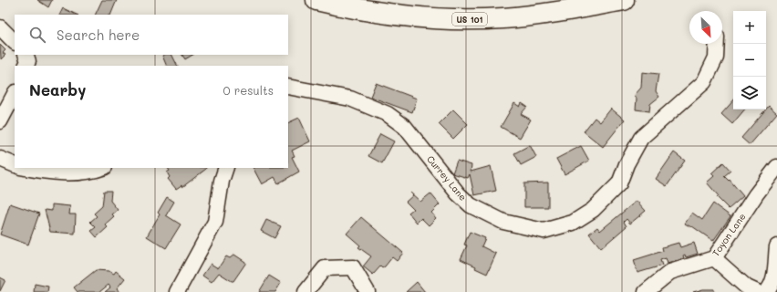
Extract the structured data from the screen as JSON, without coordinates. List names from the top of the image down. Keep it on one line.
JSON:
{"streets":{"highway":["US 101"],"street":["Currey Lane","Toyon Lane"]},"north":"bottom right","page":{"map_buttons":["+","−"],"search":"Search here","heading":["Nearby","0 results"]}}
